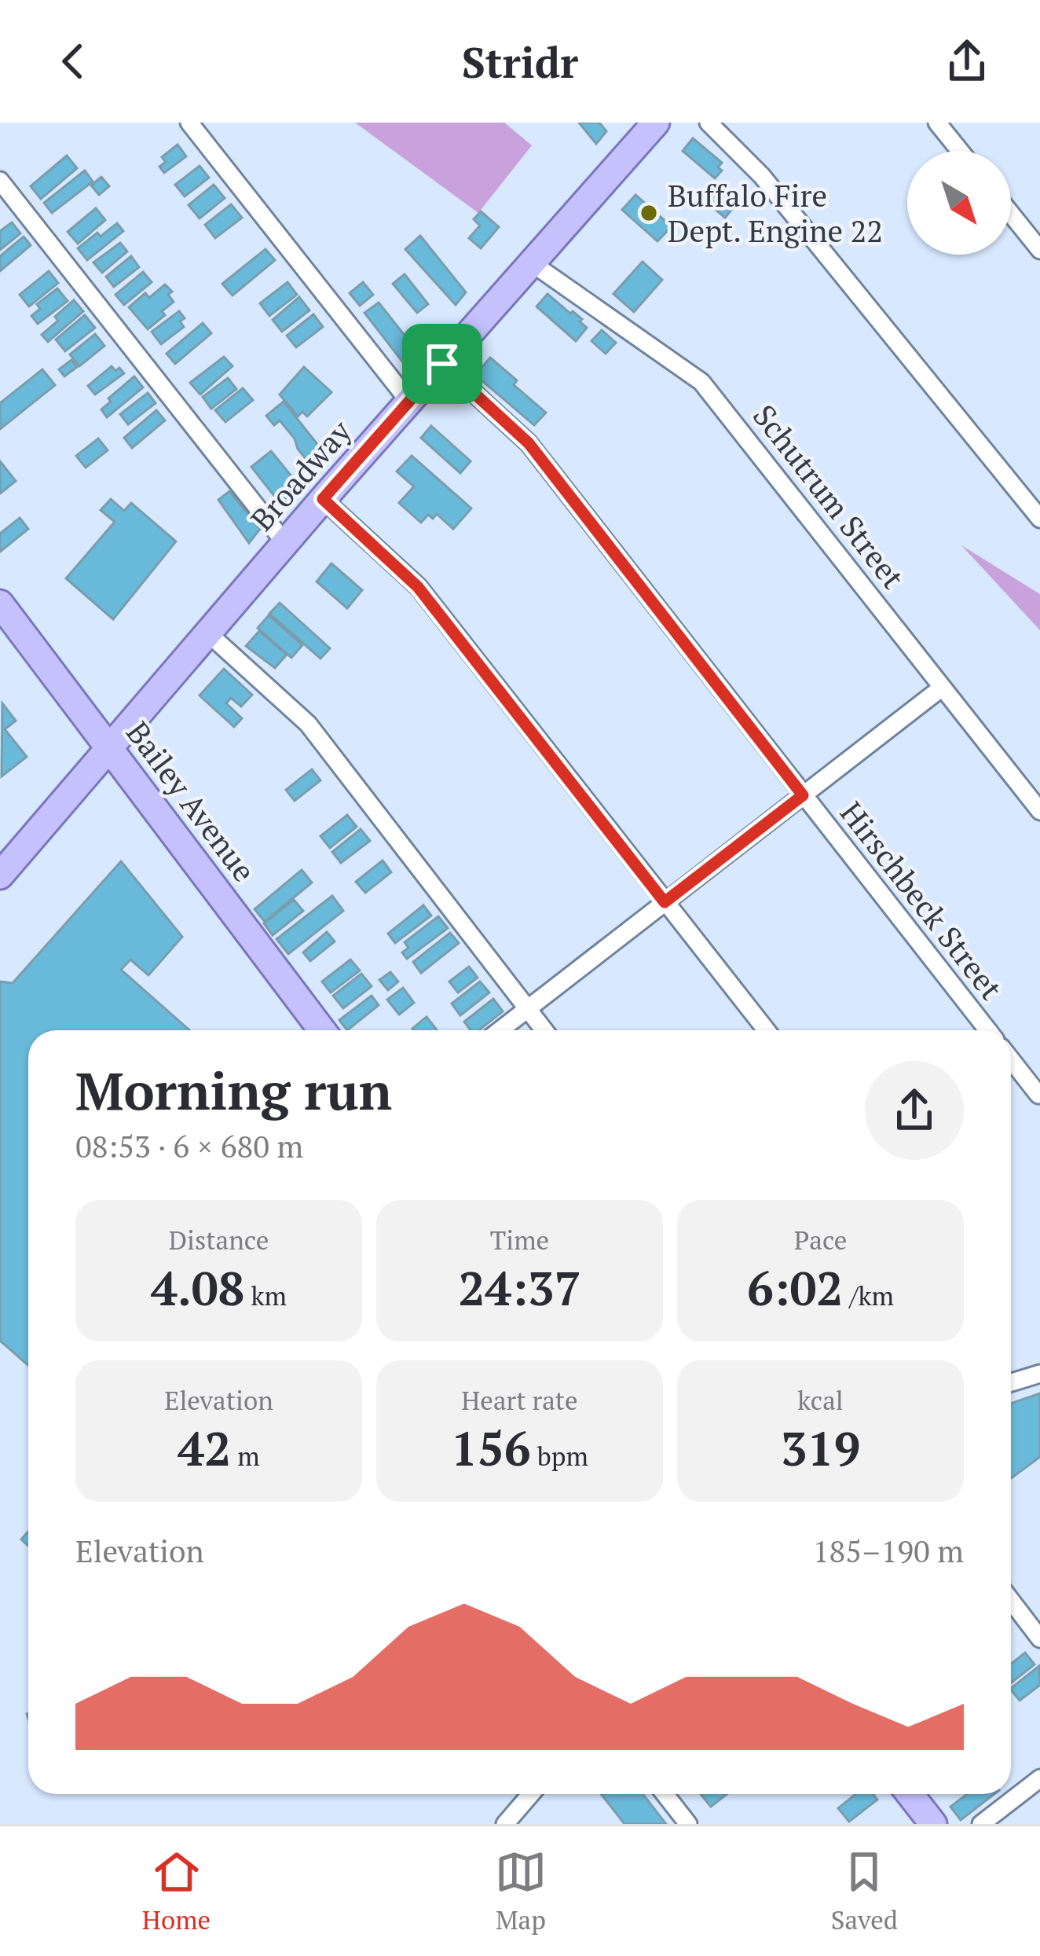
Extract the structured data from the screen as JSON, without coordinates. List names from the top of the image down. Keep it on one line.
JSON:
{"streets":{"main road":["Broadway","Bailey Avenue"],"street":["Schutrum Street","Hirschbeck Street"]},"crossings":[["Broadway","Schutrum Street"],["Broadway","Bailey Avenue"],["Broadway","Hirschbeck Street"]],"places":["Buffalo Fire Dept. Engine 22"],"north":"bottom right","page":{"header":"Stridr","heading":["Morning run","08:53 · 6 × 680 m"],"stats":[["Distance","4.08 km"],["Time","24:37"],["Pace","6:02 /km"],["Elevation","42 m"],["Heart rate","156 bpm"],["kcal","319"]],"chart":["Elevation","185–190 m"],"tabs":["Home","Map","Saved"]}}
